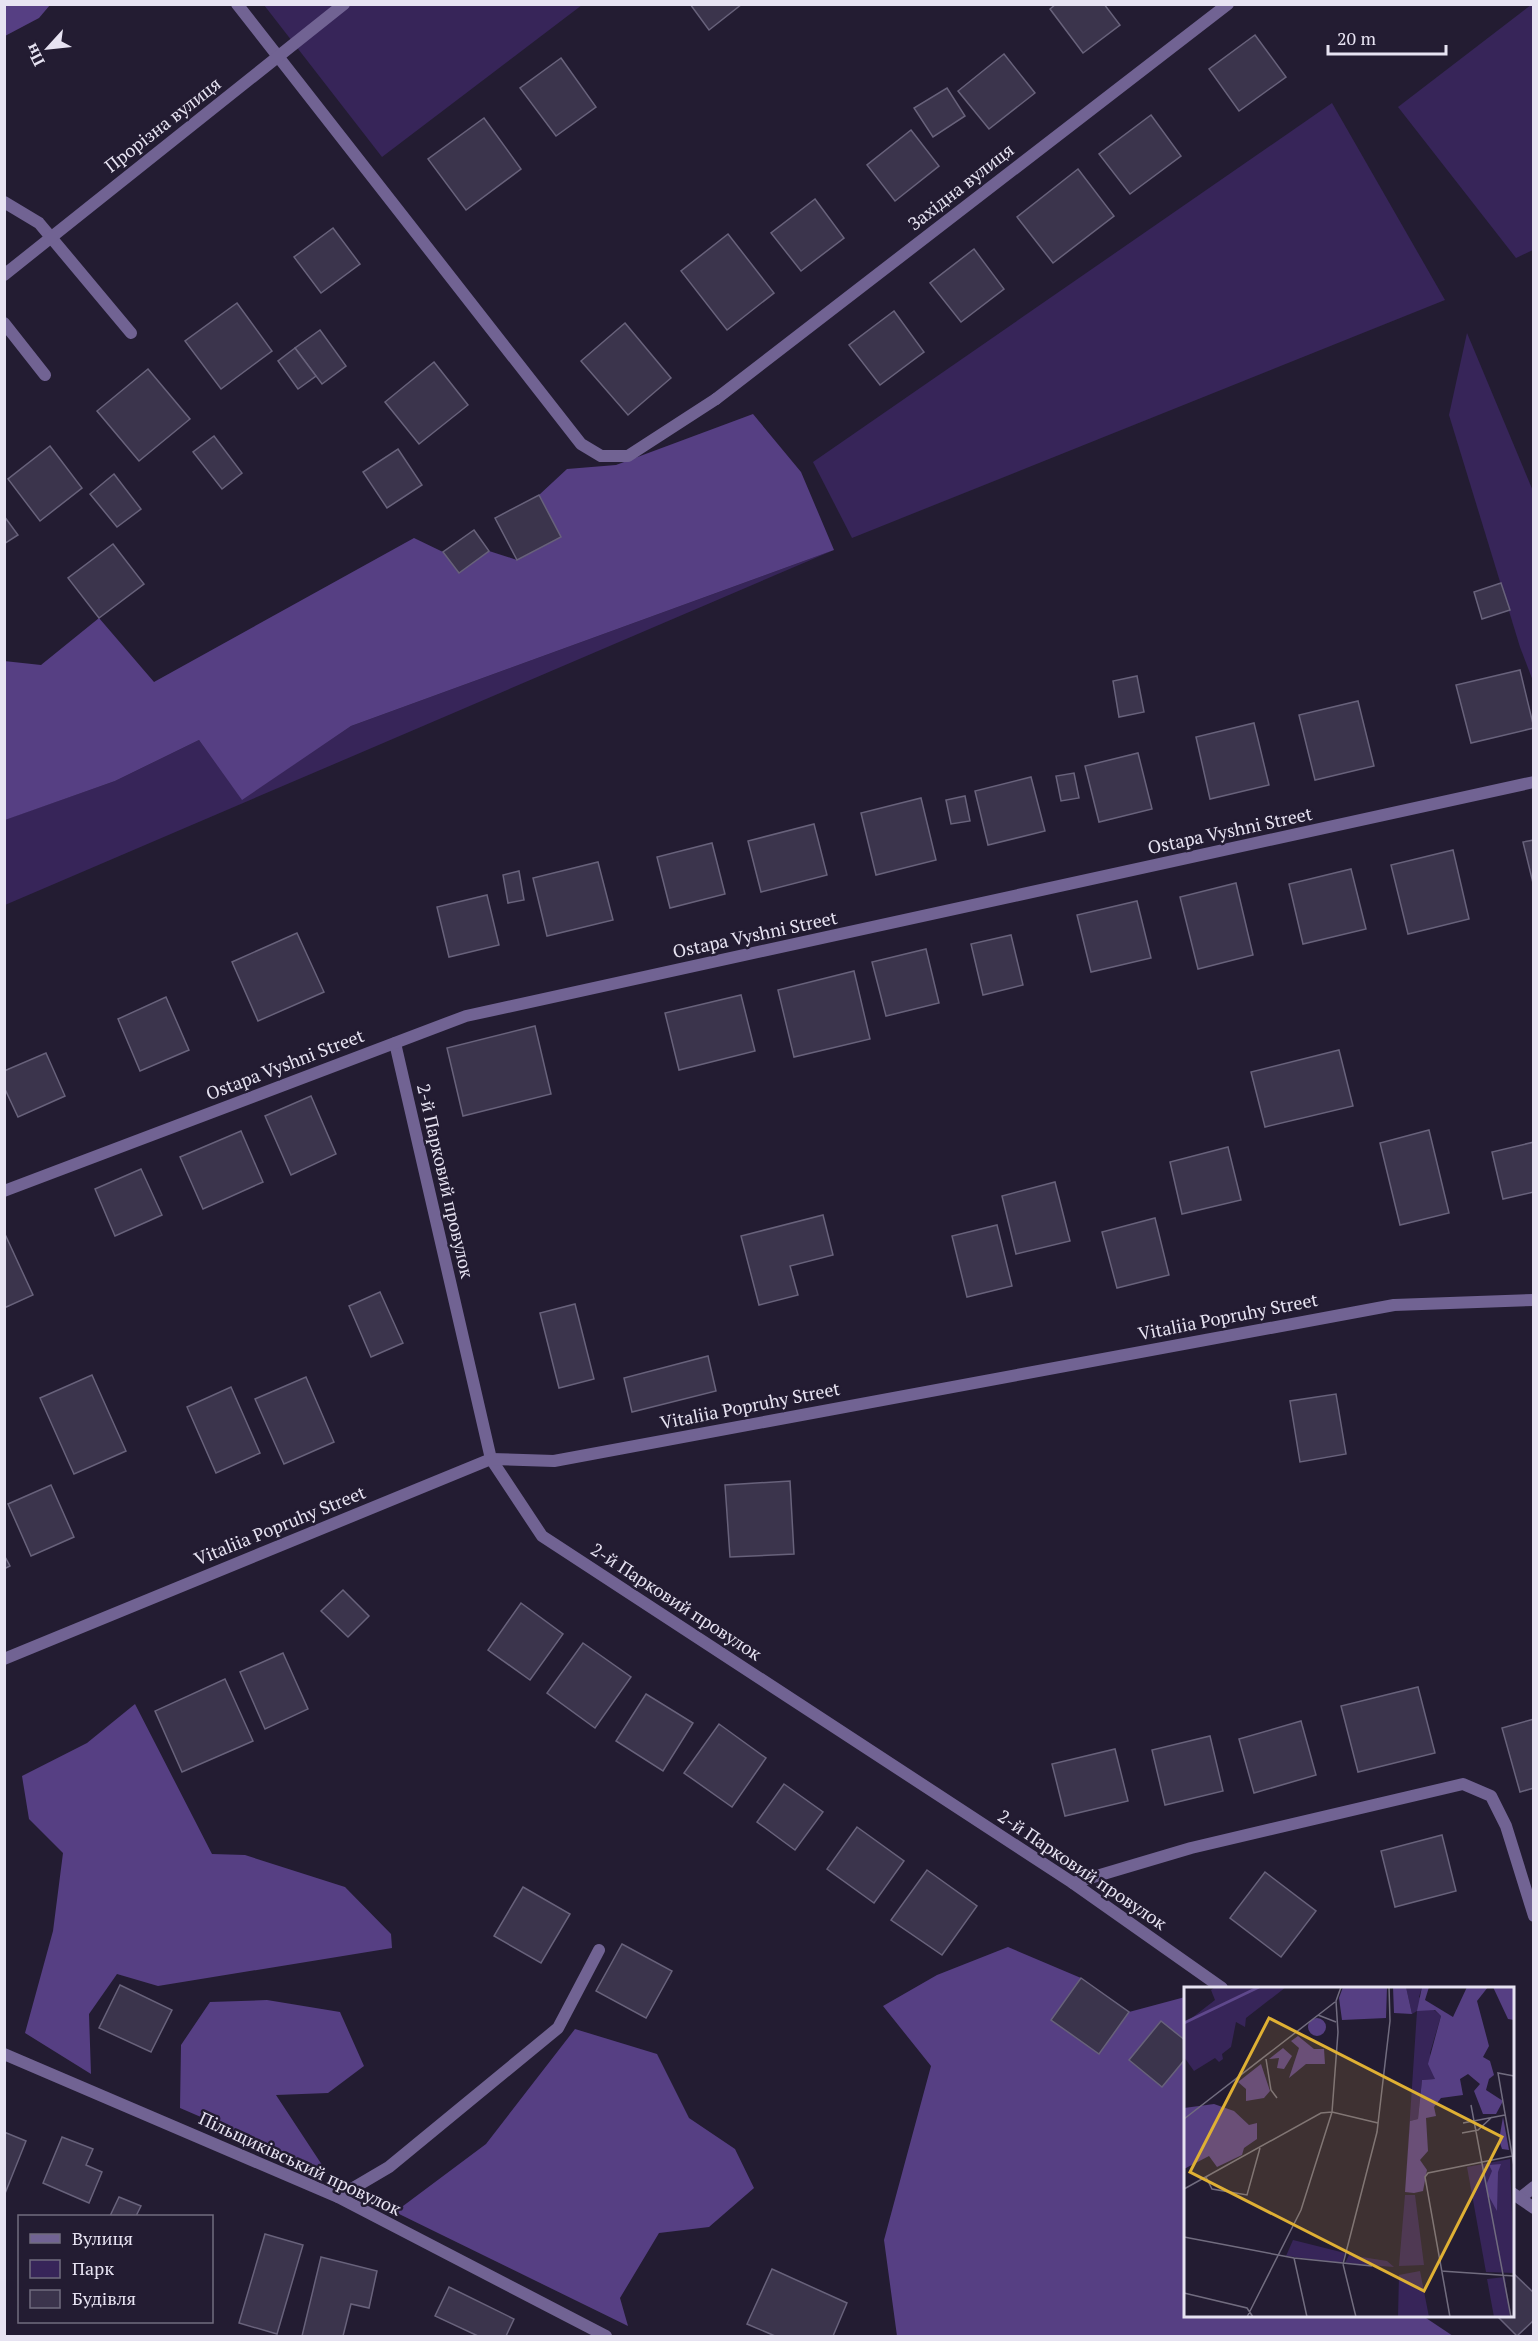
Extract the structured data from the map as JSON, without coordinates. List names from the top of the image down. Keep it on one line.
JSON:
{"streets":{"street":["Прорізна вулиця","Західна вулиця","Ostapa Vyshni Street","2-й Парковий провулок","Vitaliia Popruhy Street","Пільщиківський провулок"]},"crossings":[["Прорізна вулиця","Західна вулиця"],["Ostapa Vyshni Street","2-й Парковий провулок"],["2-й Парковий провулок","Vitaliia Popruhy Street"]],"legend":["Вулиця","Парк","Будівля"],"scale_bar":"20 m","north":"bottom left"}
